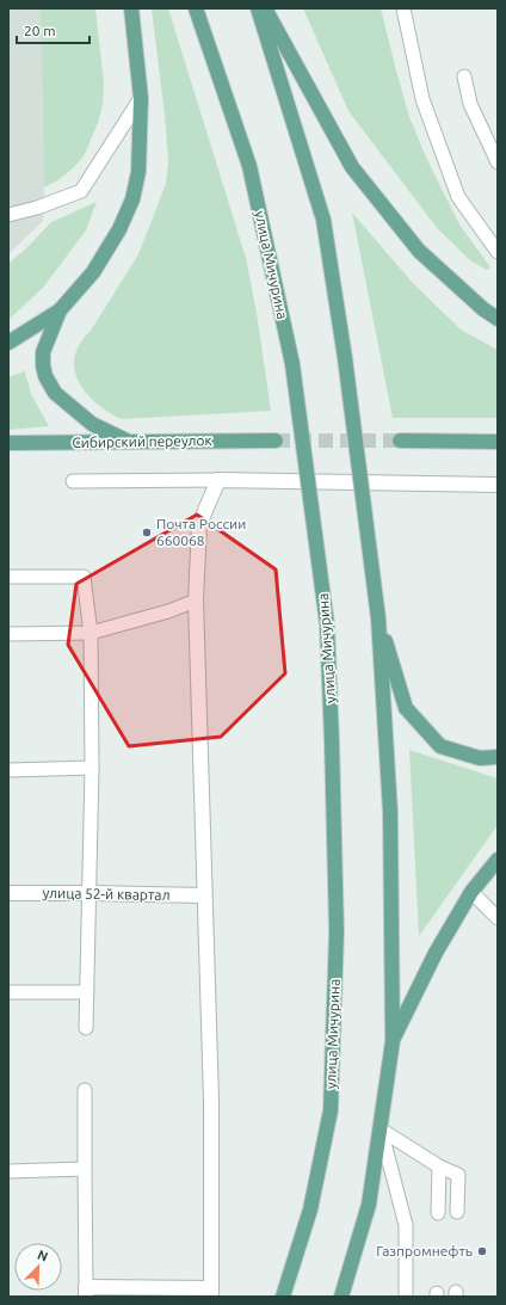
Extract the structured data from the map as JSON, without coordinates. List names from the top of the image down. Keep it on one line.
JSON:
{"streets":{"main road":["улица Мичурина","Сибирский переулок"],"street":["улица 52-й квартал"]},"places":["Почта России 660068","Газпромнефть"],"scale_bar":"20 m","north":"top right"}
